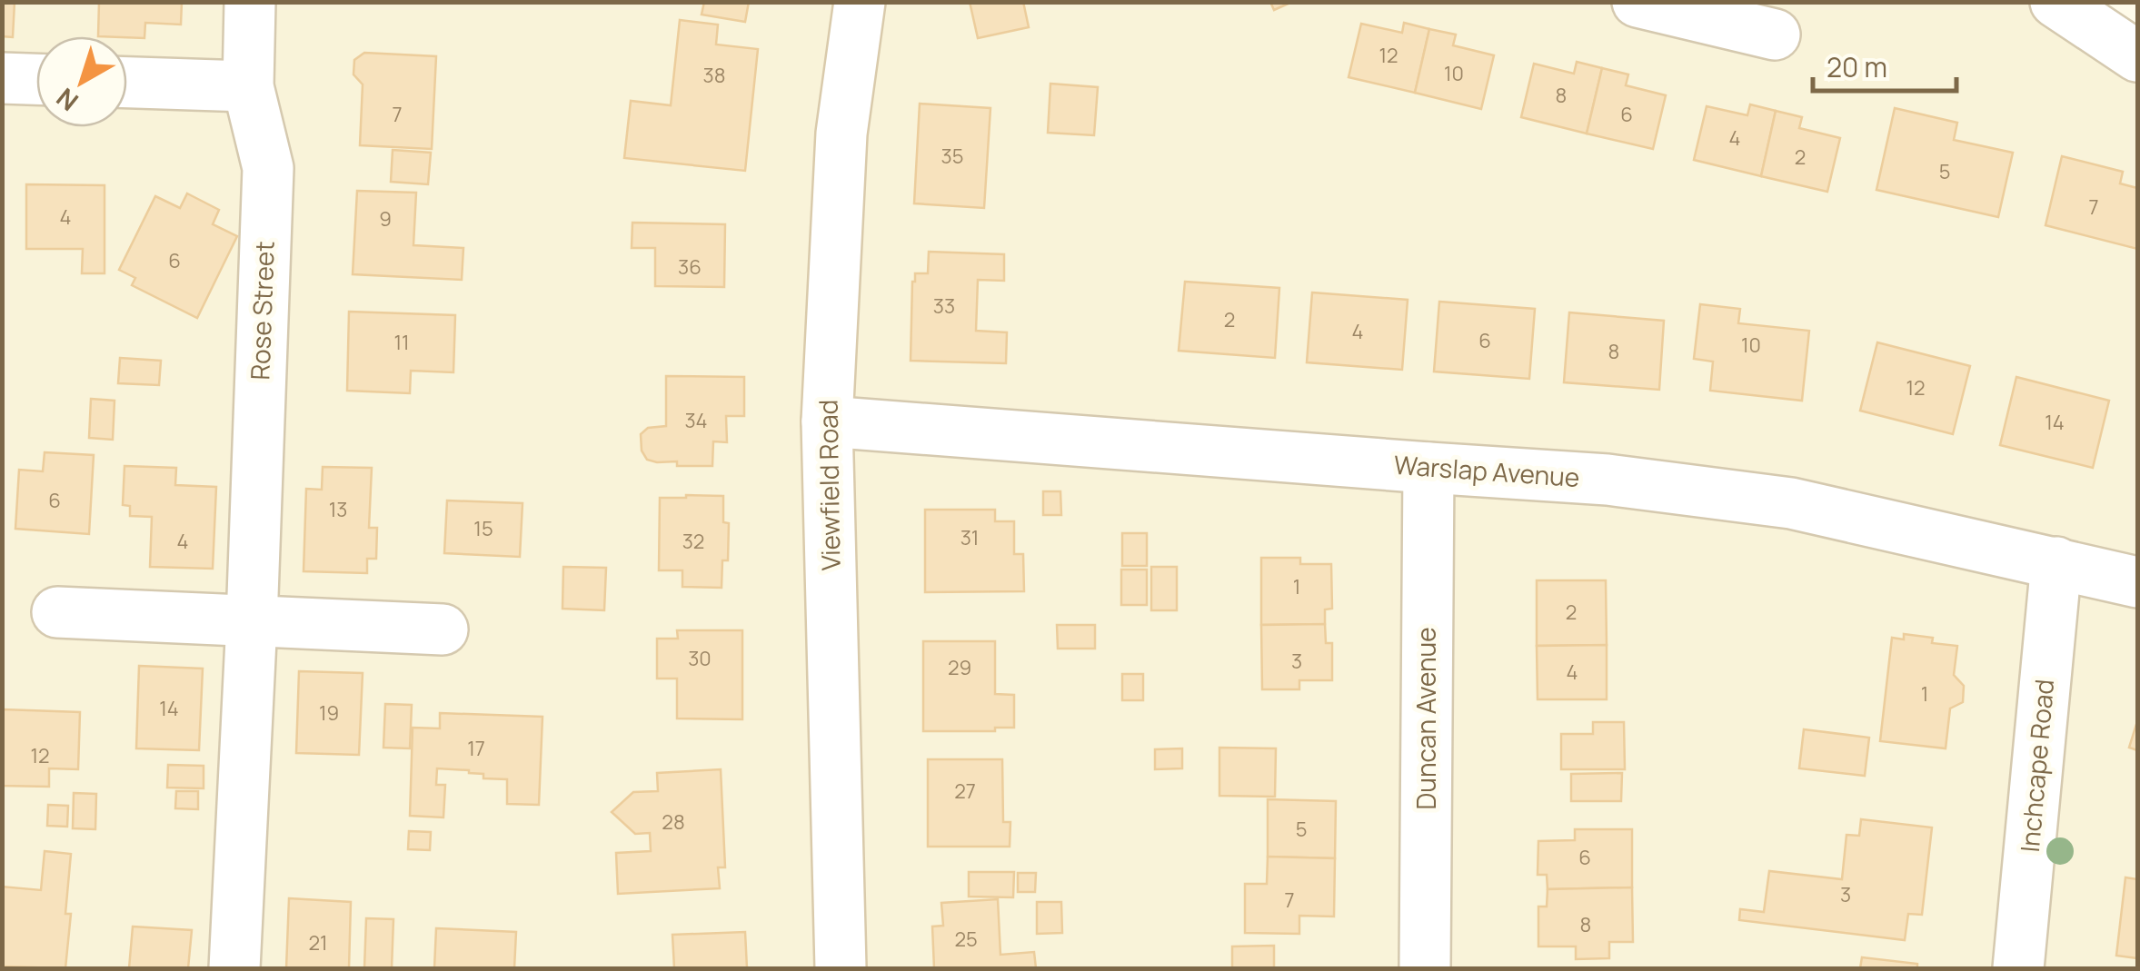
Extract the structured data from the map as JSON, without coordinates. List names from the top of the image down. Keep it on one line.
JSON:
{"streets":{"street":["Rose Street","Warslap Avenue","Viewfield Road","Duncan Avenue","Inchcape Road"]},"crossings":[["Warslap Avenue","Viewfield Road"],["Warslap Avenue","Duncan Avenue"],["Warslap Avenue","Inchcape Road"]],"house_numbers":["12","10","38","8","7","6","4","35","2","5","7","4","9","6","36","33","2","4","6","11","10","8","12","34","14","6","13","15","31","4","32","1","2","30","3","29","4","1","14","19","17","12","27","28","5","6","3","7","8","25","21"],"scale_bar":"20 m","north":"bottom left"}
